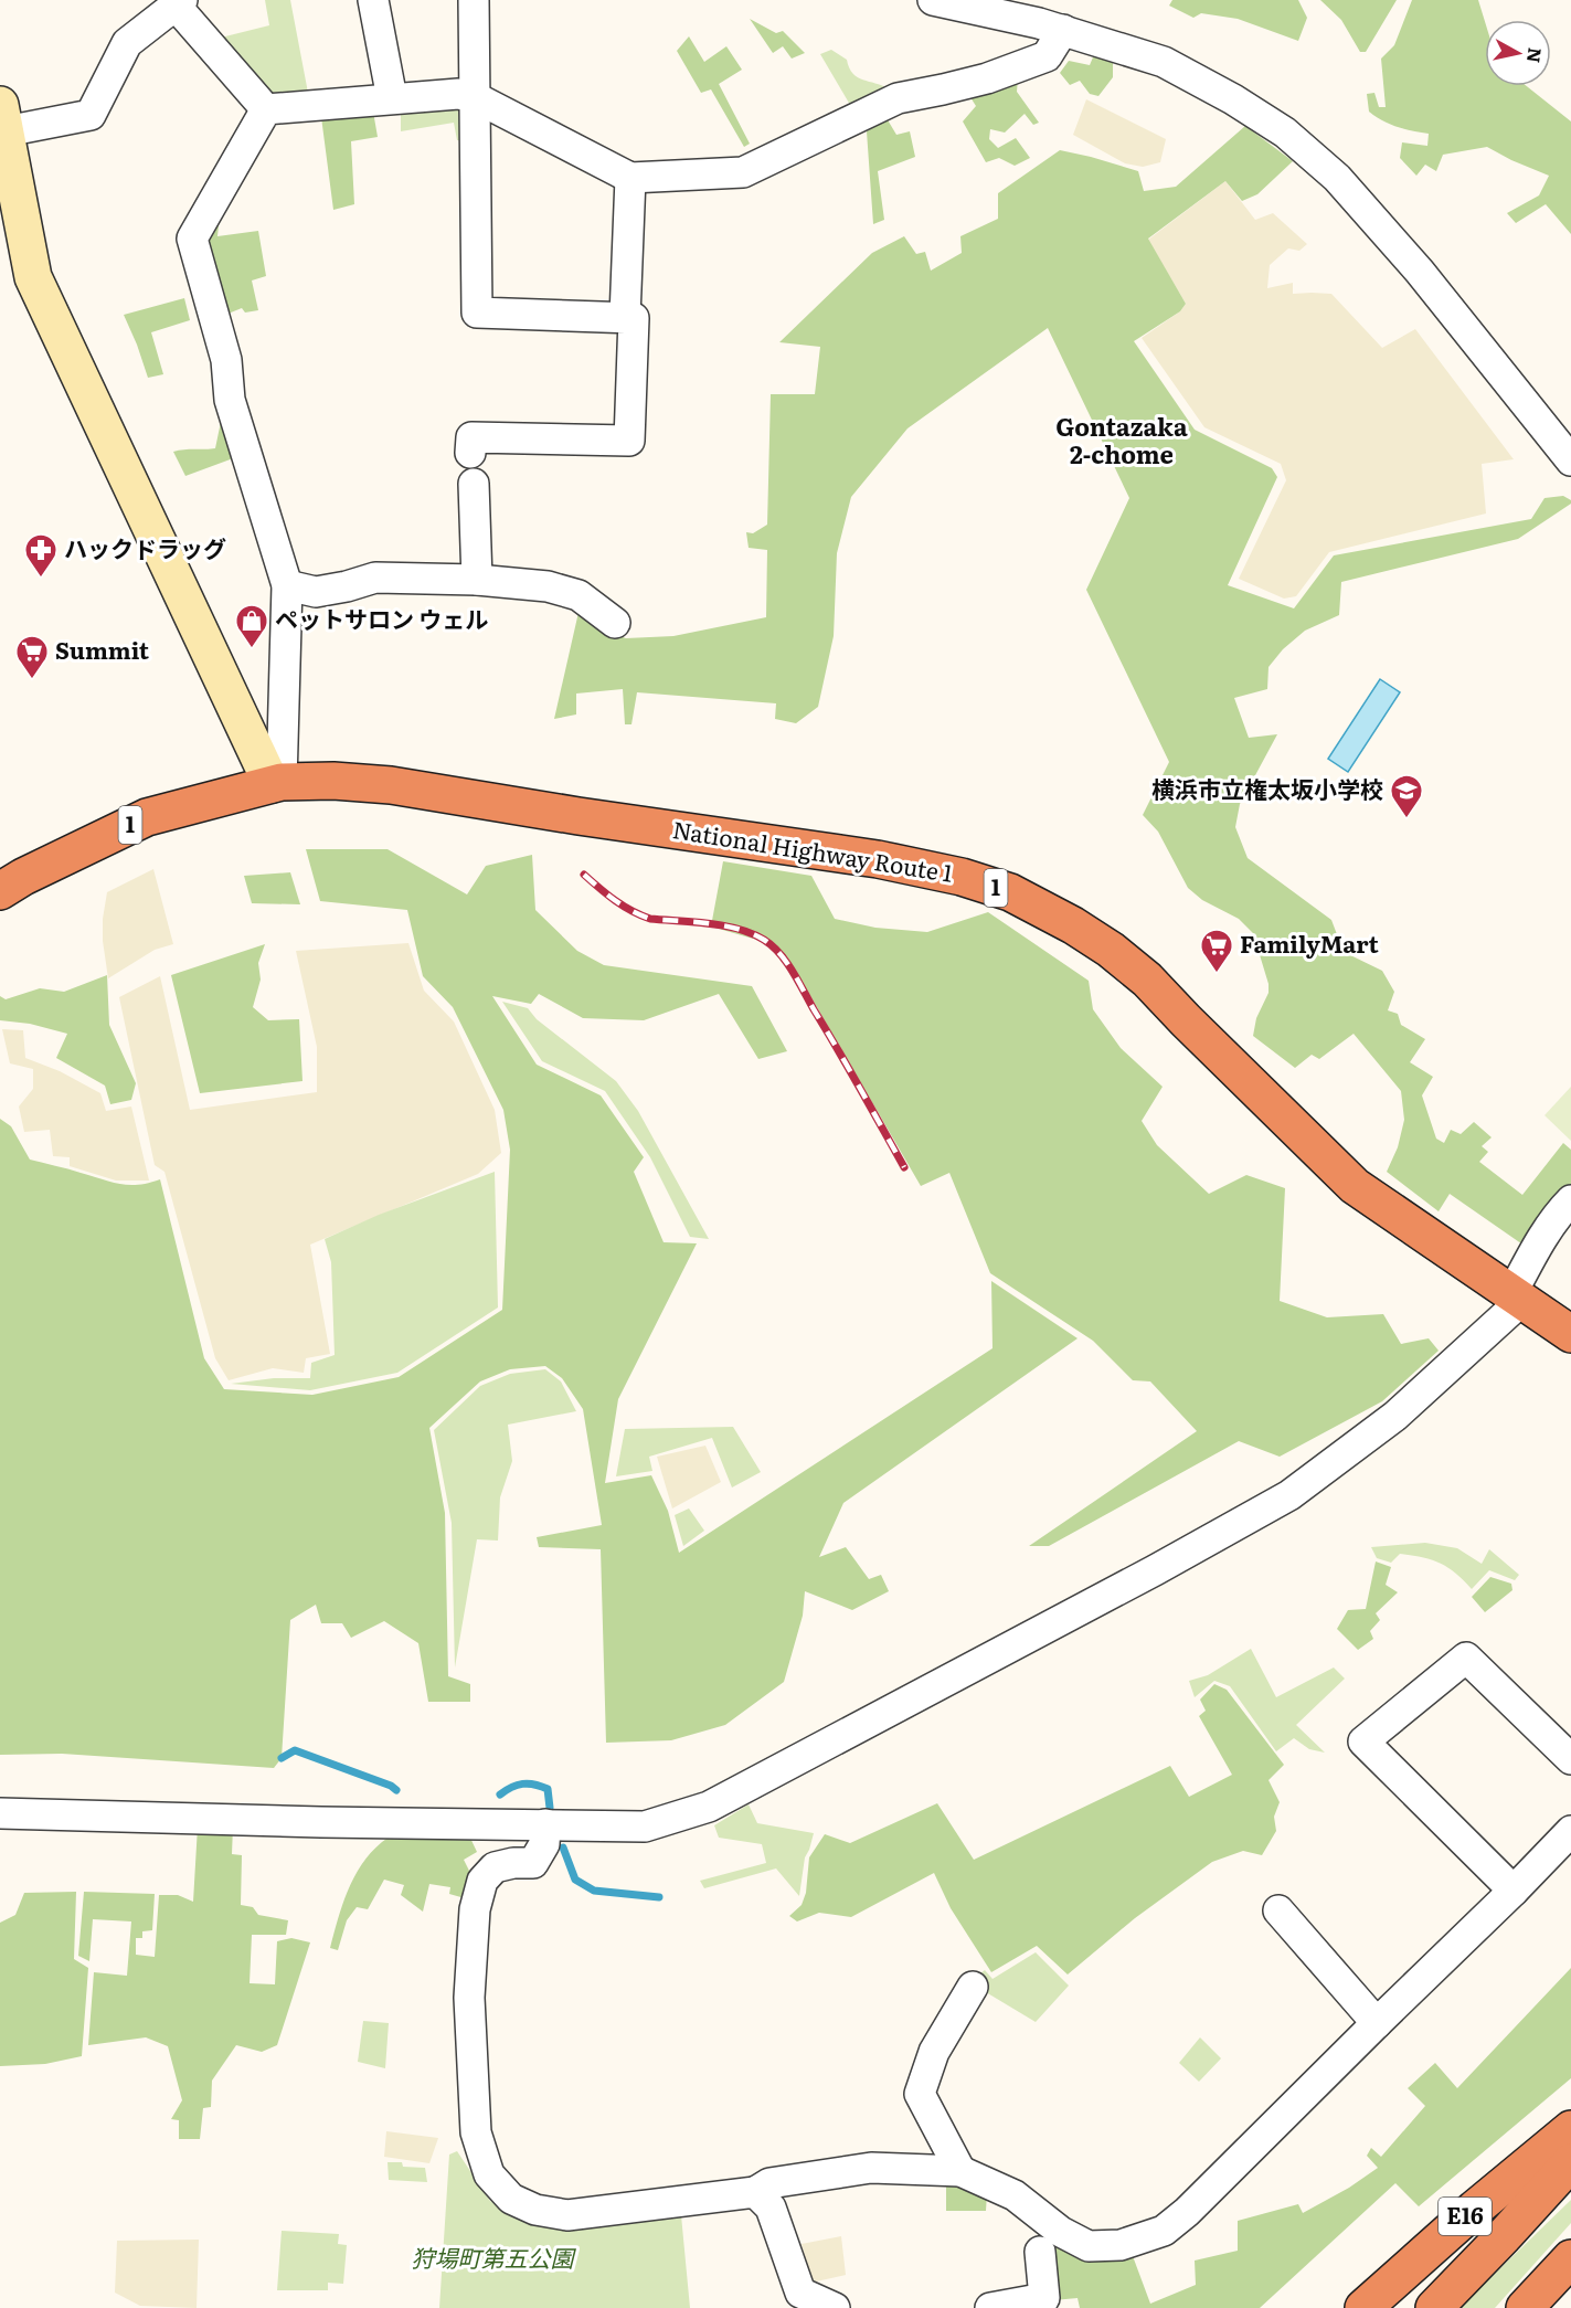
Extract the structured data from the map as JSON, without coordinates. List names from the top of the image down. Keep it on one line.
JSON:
{"streets":{"highway":["1","National Highway Route 1","E16"]},"districts":["Gontazaka 2-chome"],"parks":["狩場町第五公園"],"places":{"pharmacy":["ハックドラッグ"],"shop":["ペットサロン ウェル"],"supermarket":["Summit","FamilyMart"],"school or university":["横浜市立権太坂小学校"]},"north":"right"}
